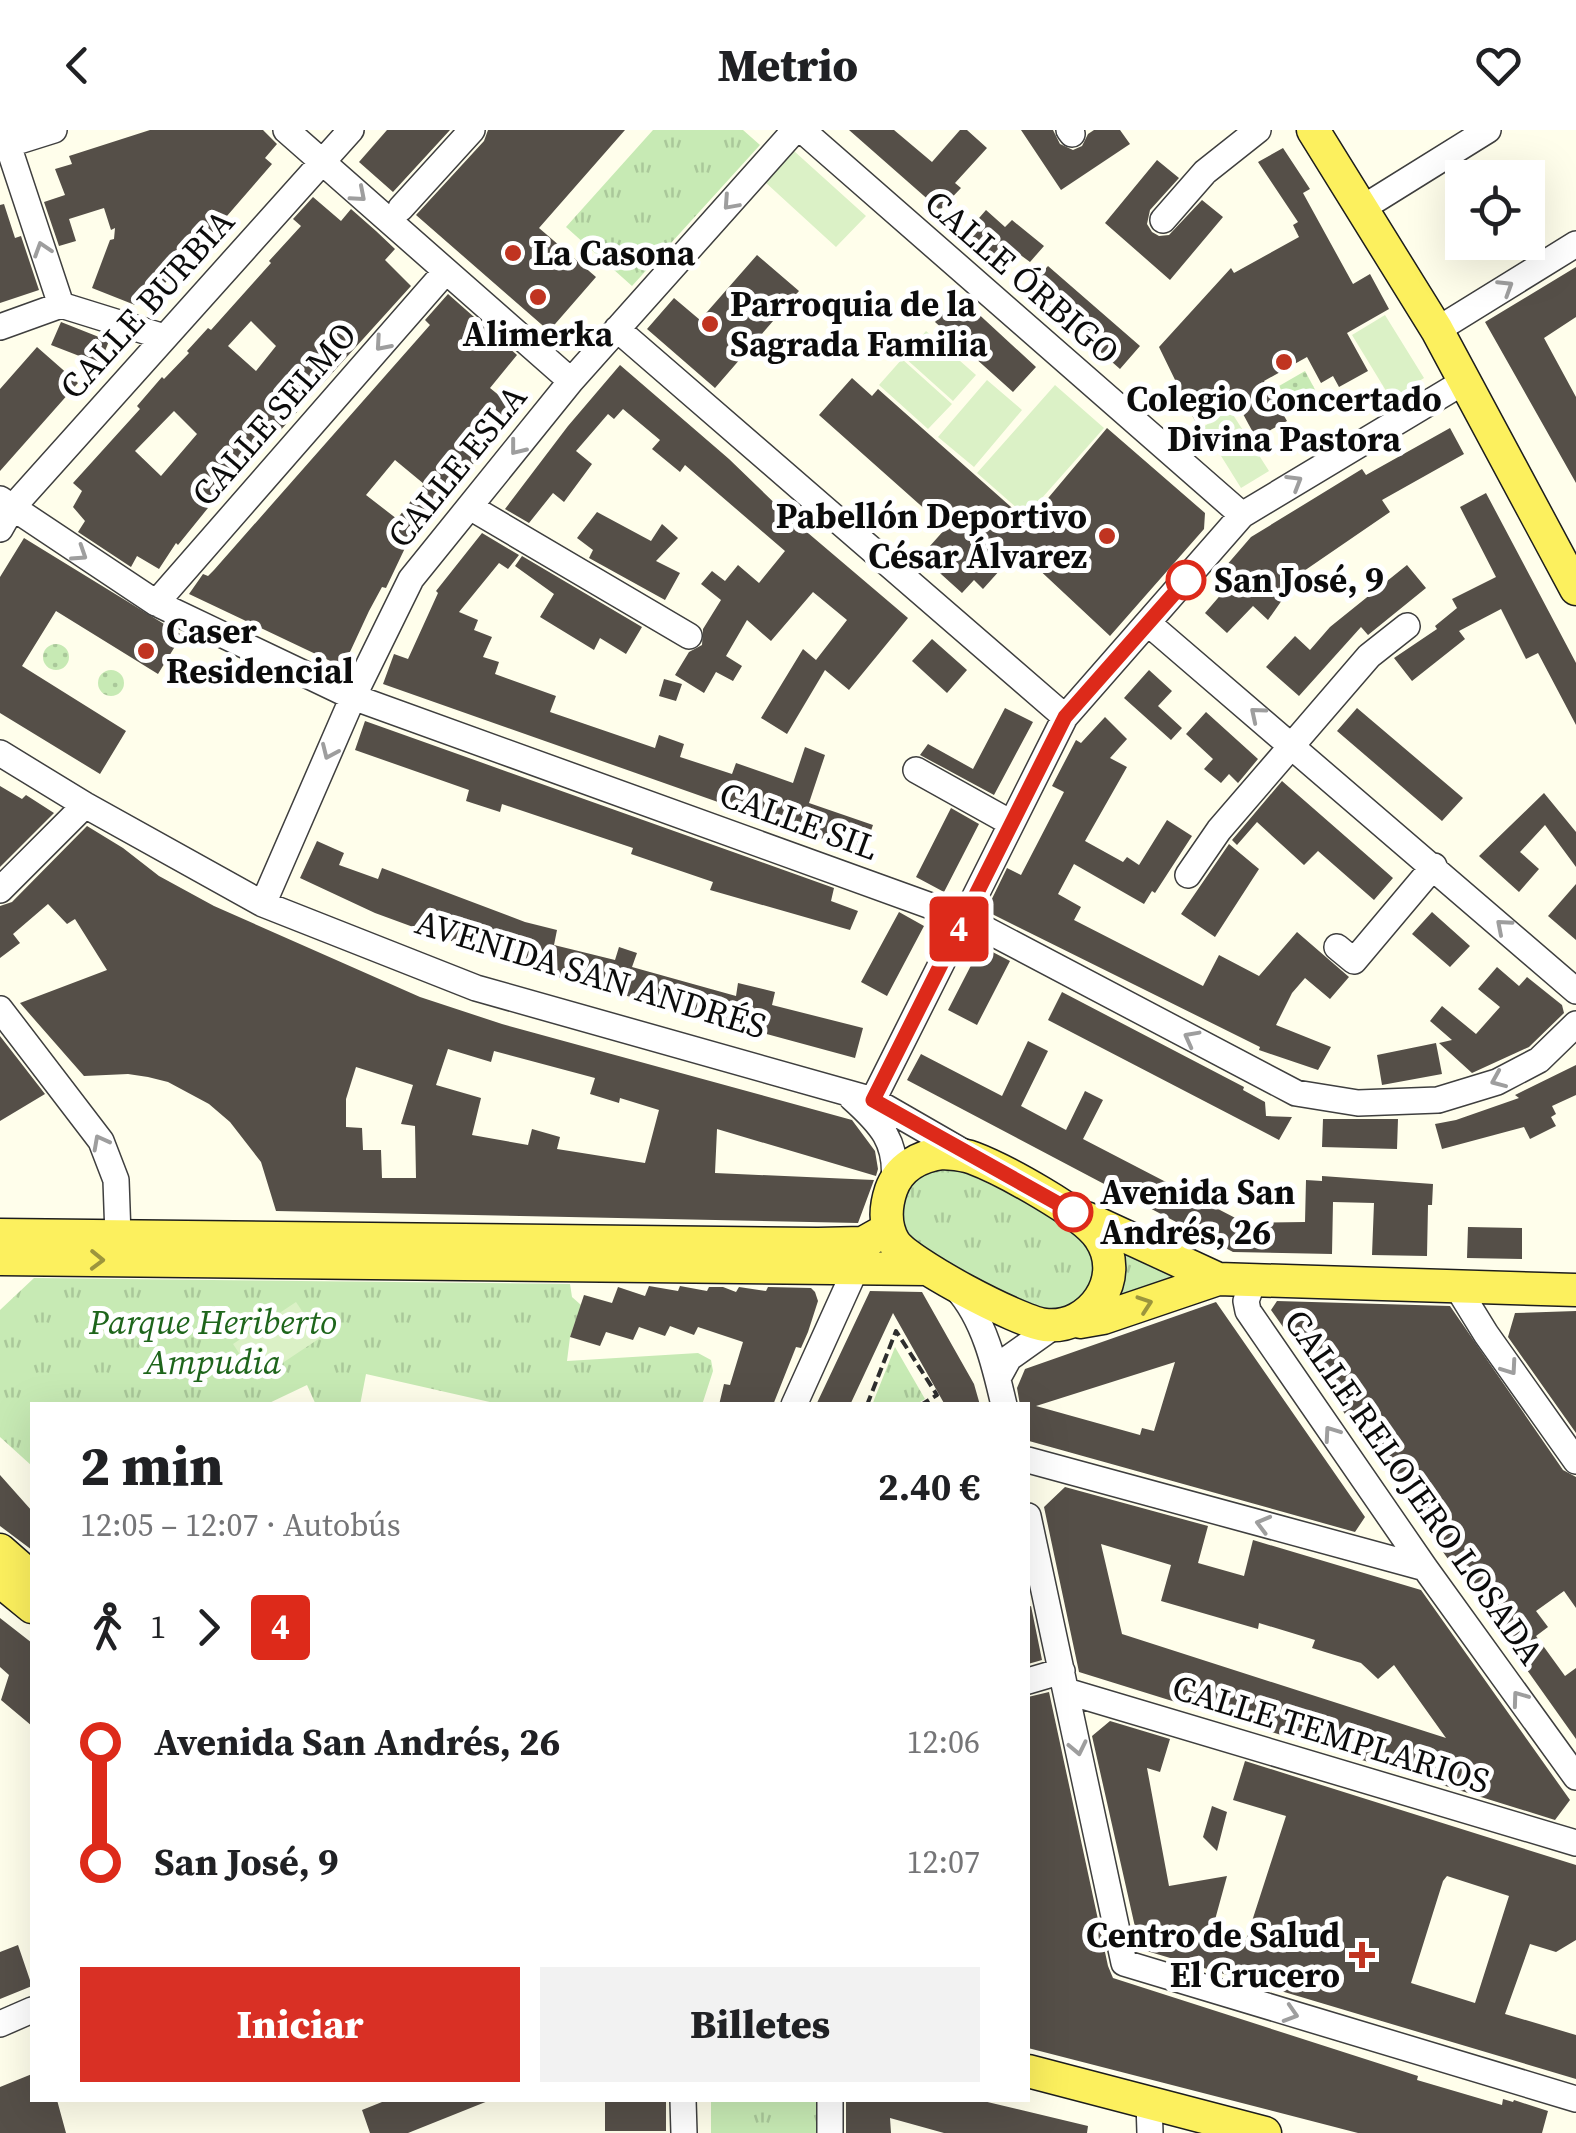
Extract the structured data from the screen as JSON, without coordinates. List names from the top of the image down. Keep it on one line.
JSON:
{"streets":{"street":["CALLE ÓRBIGO","CALLE BURBIA","CALLE SELMO","CALLE ESLA","CALLE SIL","AVENIDA SAN ANDRÉS","CALLE RELOJERO LOSADA","CALLE TEMPLARIOS"]},"crossings":[["CALLE ÓRBIGO","CALLE ESLA"],["CALLE BURBIA","CALLE SIL"],["CALLE SELMO","CALLE SIL"],["CALLE ESLA","CALLE SIL"],["CALLE ESLA","AVENIDA SAN ANDRÉS"]],"one_way":["CALLE SELMO","CALLE ESLA"],"parks":["Parque Heriberto Ampudia"],"places":{"other":["La Casona","Alimerka","Parroquia de la Sagrada Familia","Colegio Concertado Divina Pastora","Pabellón Deportivo César Álvarez","San José, 9","Caser Residencial","Avenida San Andrés, 26"],"health":["Centro de Salud El Crucero"]},"lines":["bus line 4"],"page":{"header":"Metrio","on_map":"4","heading":["2 min","12:05 – 12:07 · Autobús","2.40 €"],"legs":["1","4"],"list":[{"name":"Avenida San Andrés, 26","value":"12:06"},{"name":"San José, 9","value":"12:07"}],"buttons":["Iniciar","Billetes"]}}
